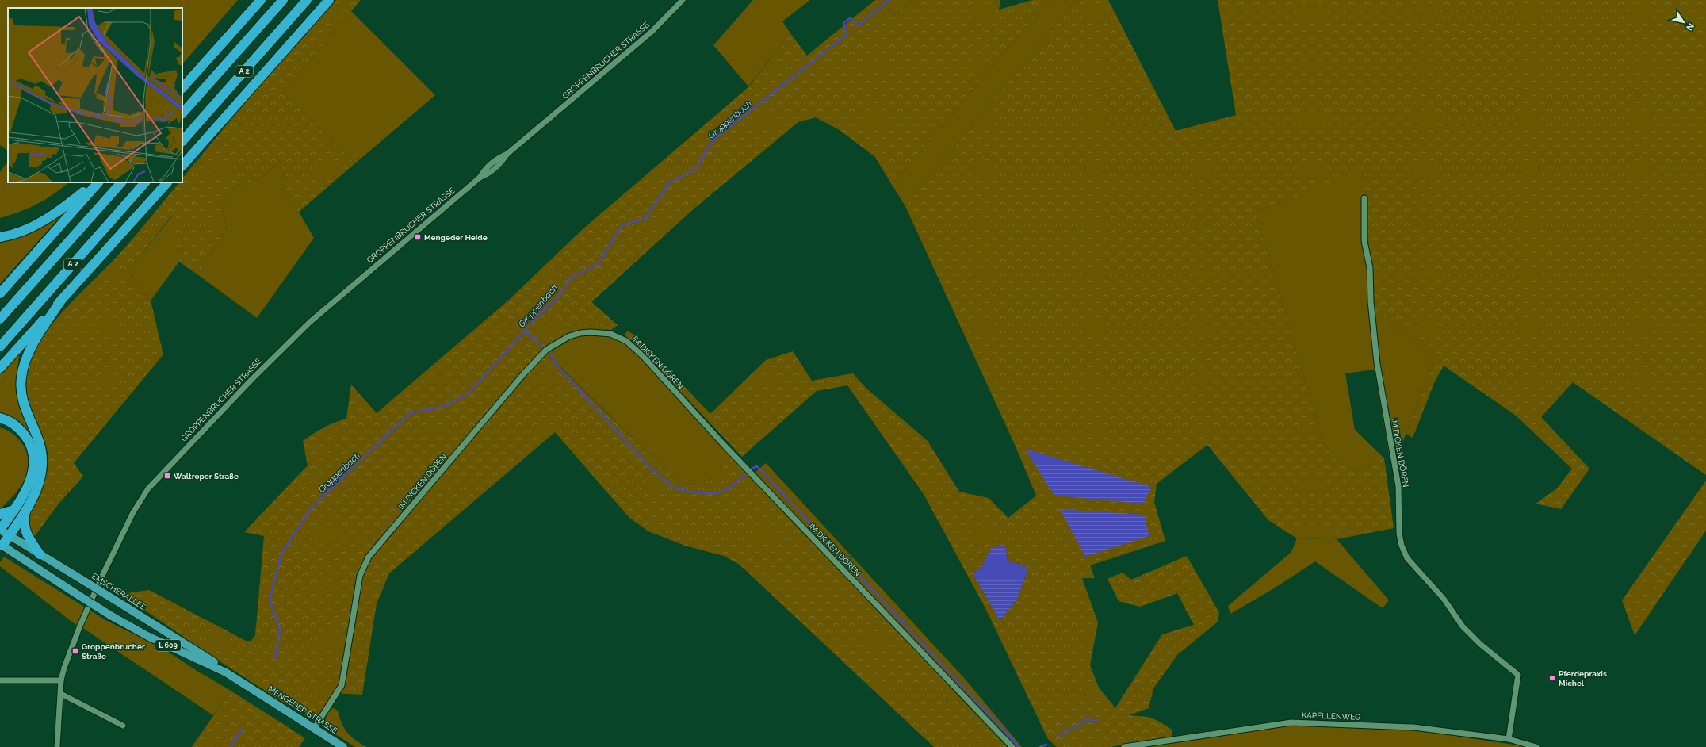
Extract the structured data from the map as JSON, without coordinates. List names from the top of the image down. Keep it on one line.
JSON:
{"streets":{"highway":["A 2"],"main road":["EMSCHERALLEE","L 609","MENGEDER STRASSE"],"street":["GROPPENBRUCHER STRASSE","IM DICKEN DÖREN","KAPELLENWEG"]},"crossings":[["IM DICKEN DÖREN","MENGEDER STRASSE"],["IM DICKEN DÖREN","KAPELLENWEG"],["EMSCHERALLEE","MENGEDER STRASSE"]],"water":["Groppenbach"],"places":{"transit":["Mengeder Heide","Waltroper Straße","Groppenbrucher Straße"],"other":["Pferdepraxis Michel"]},"north":"bottom right"}
